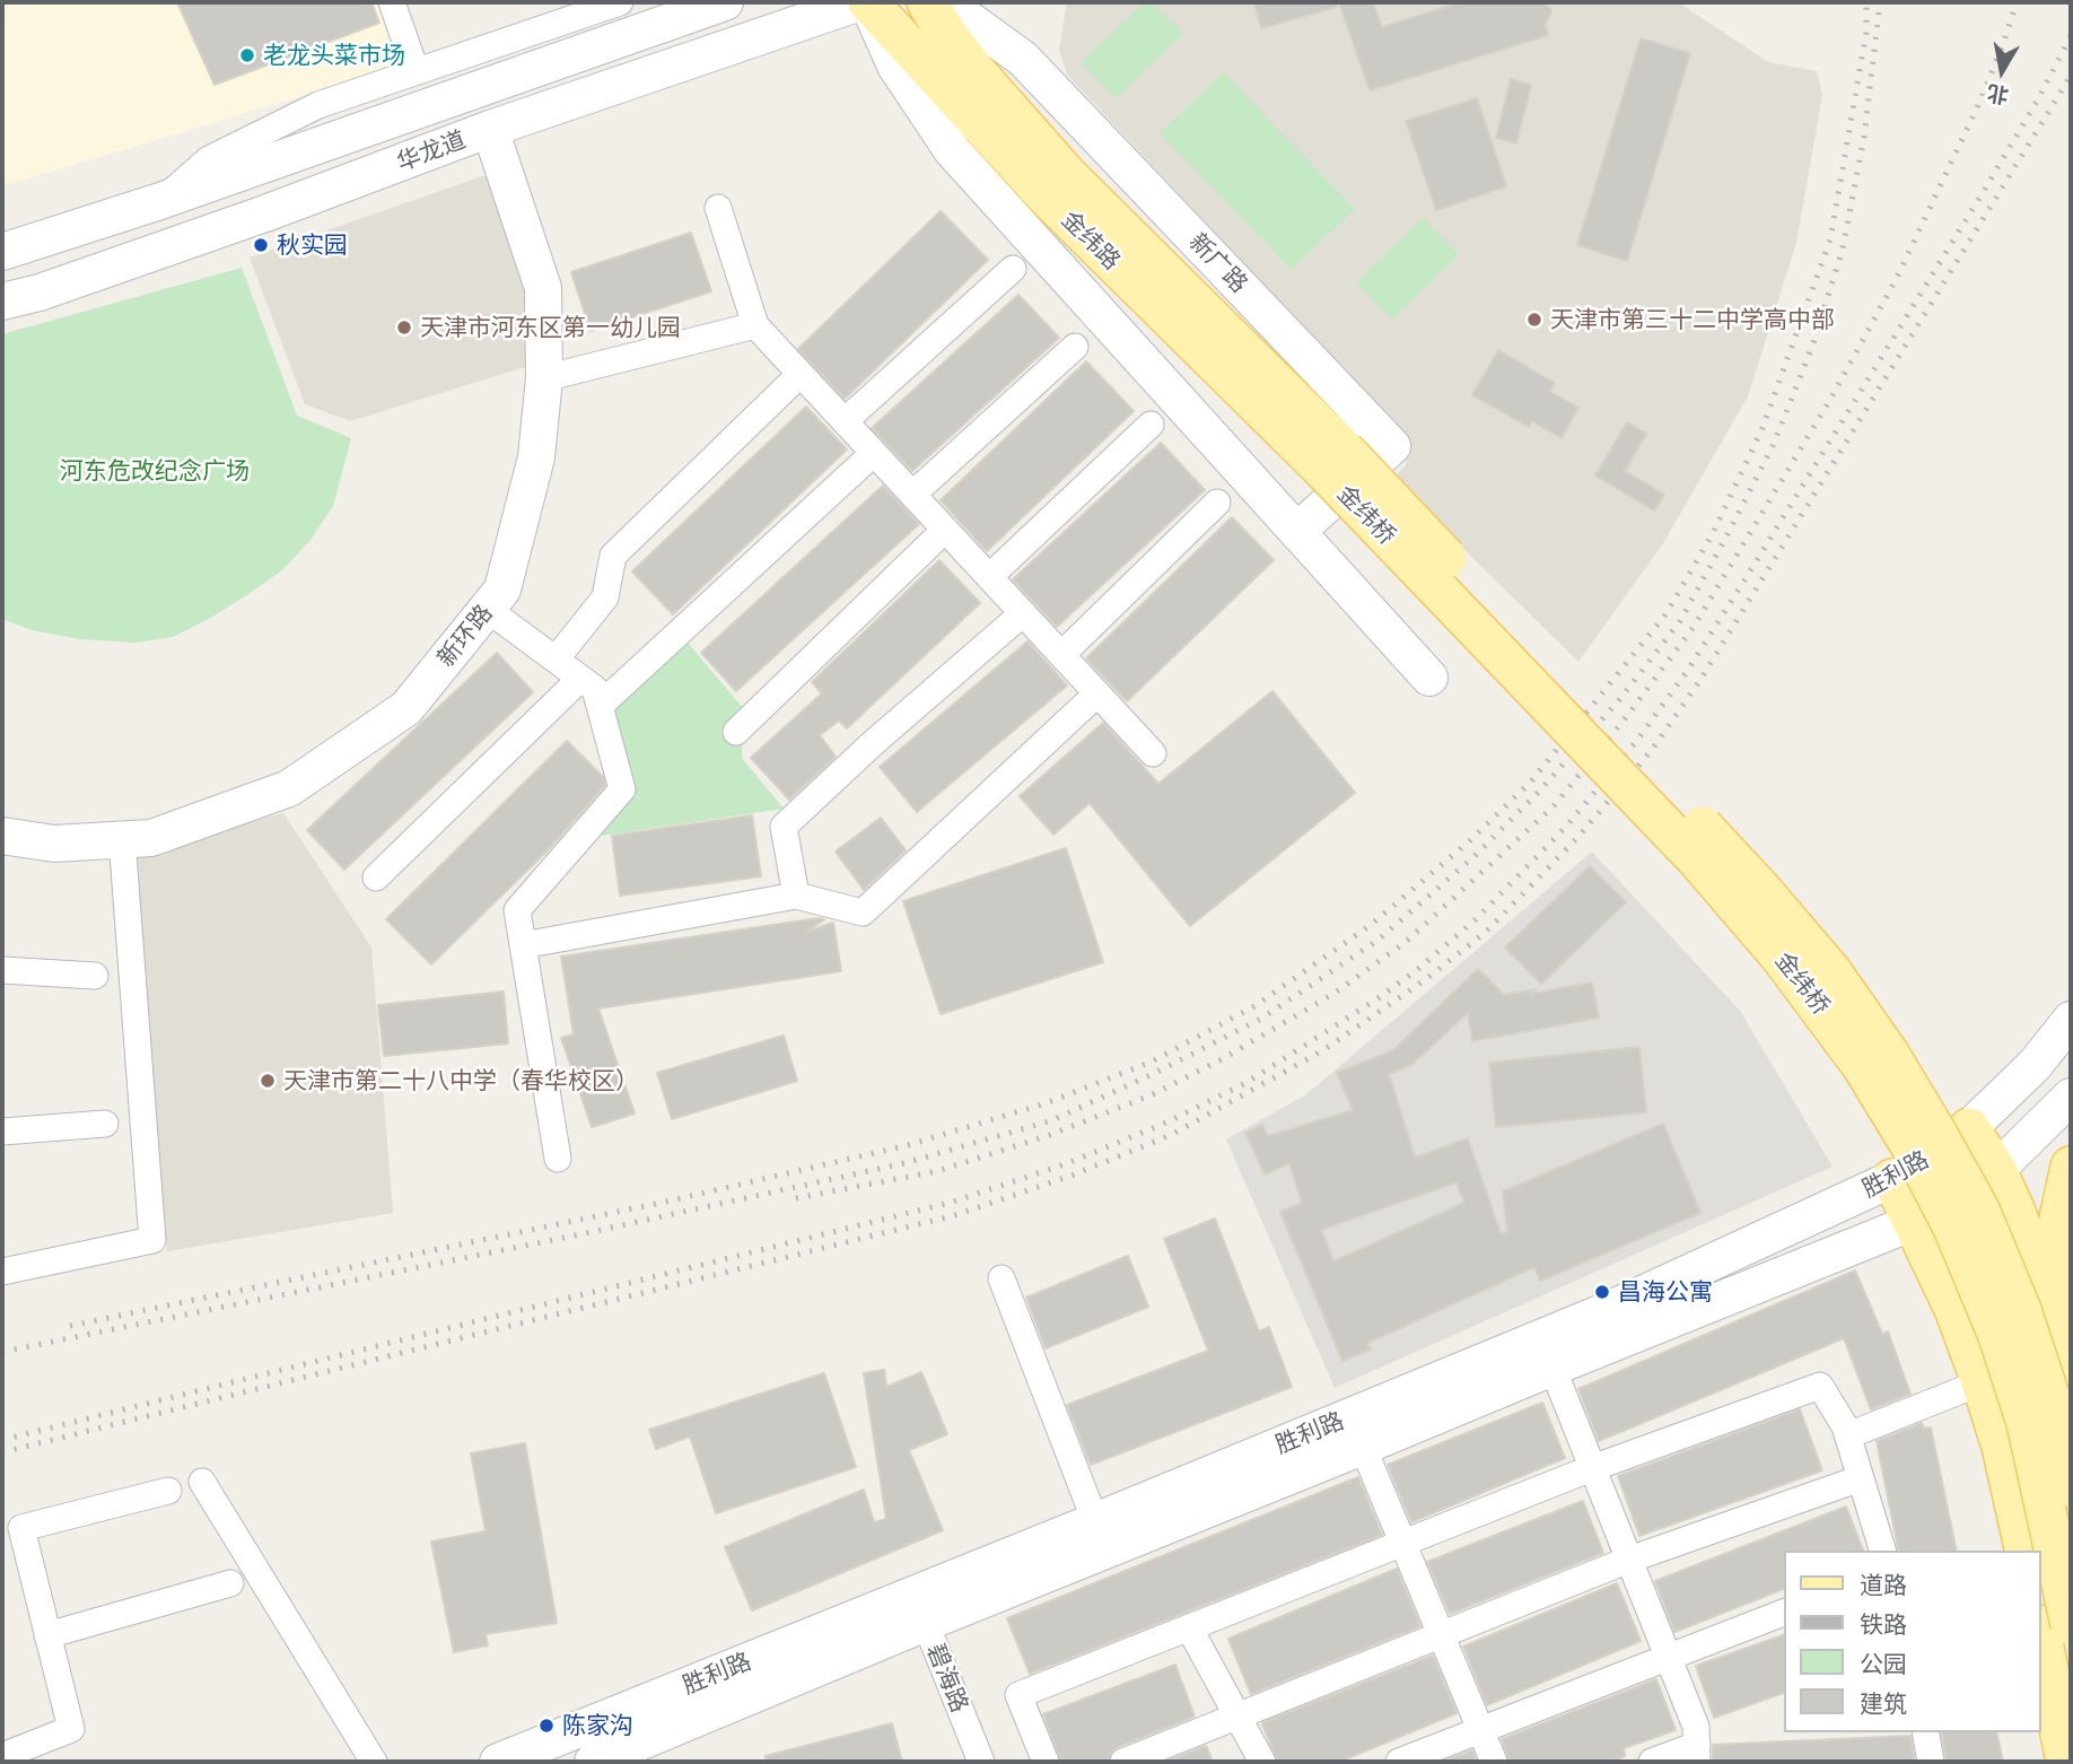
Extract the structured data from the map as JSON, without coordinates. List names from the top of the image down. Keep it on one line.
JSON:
{"streets":{"main road":["华龙道","金纬路","新广路","金纬桥","新环路","胜利路"],"street":["碧海路"]},"crossings":[["华龙道","新环路"],["金纬路","金纬桥"],["胜利路","碧海路"]],"parks":["河东危改纪念广场"],"places":["老龙头菜市场","秋实园","天津市第三十二中学高中部","天津市河东区第一幼儿园","天津市第二十八中学（春华校区）","昌海公寓","陈家沟"],"legend":["道路","铁路","公园","建筑"],"north":"bottom"}
